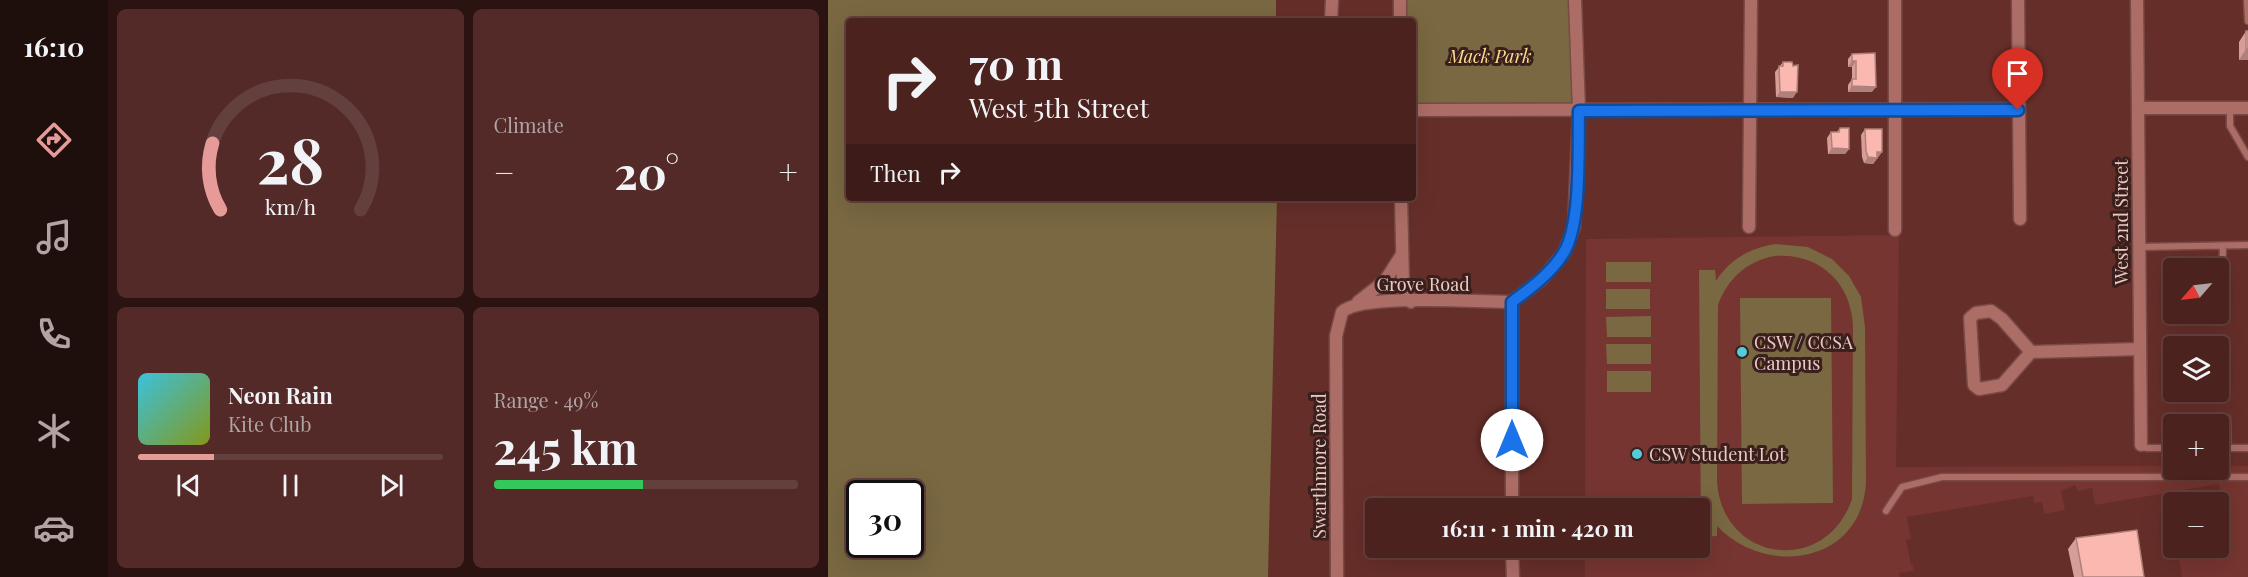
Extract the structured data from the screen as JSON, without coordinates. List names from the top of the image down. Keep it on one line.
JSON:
{"streets":{"street":["West 2nd Street","Grove Road","Swarthmore Road"]},"crossings":[["Grove Road","Swarthmore Road"]],"parks":["Mack Park"],"places":["CSW / CCSA Campus","CSW Student Lot"],"north":"bottom left","page":{"tabs":"16:10","tile":["Climate",["Range · 49%","245 km"]],"turn":["70 m","West 5th Street"],"then":"Then","heat":["−","20°","+"],"map_buttons":["+","−"],"song":["Neon Rain","Kite Club"],"limit":"30","trip":"16:11 · 1 min · 420 m","gauge":["28","km/h"]}}
